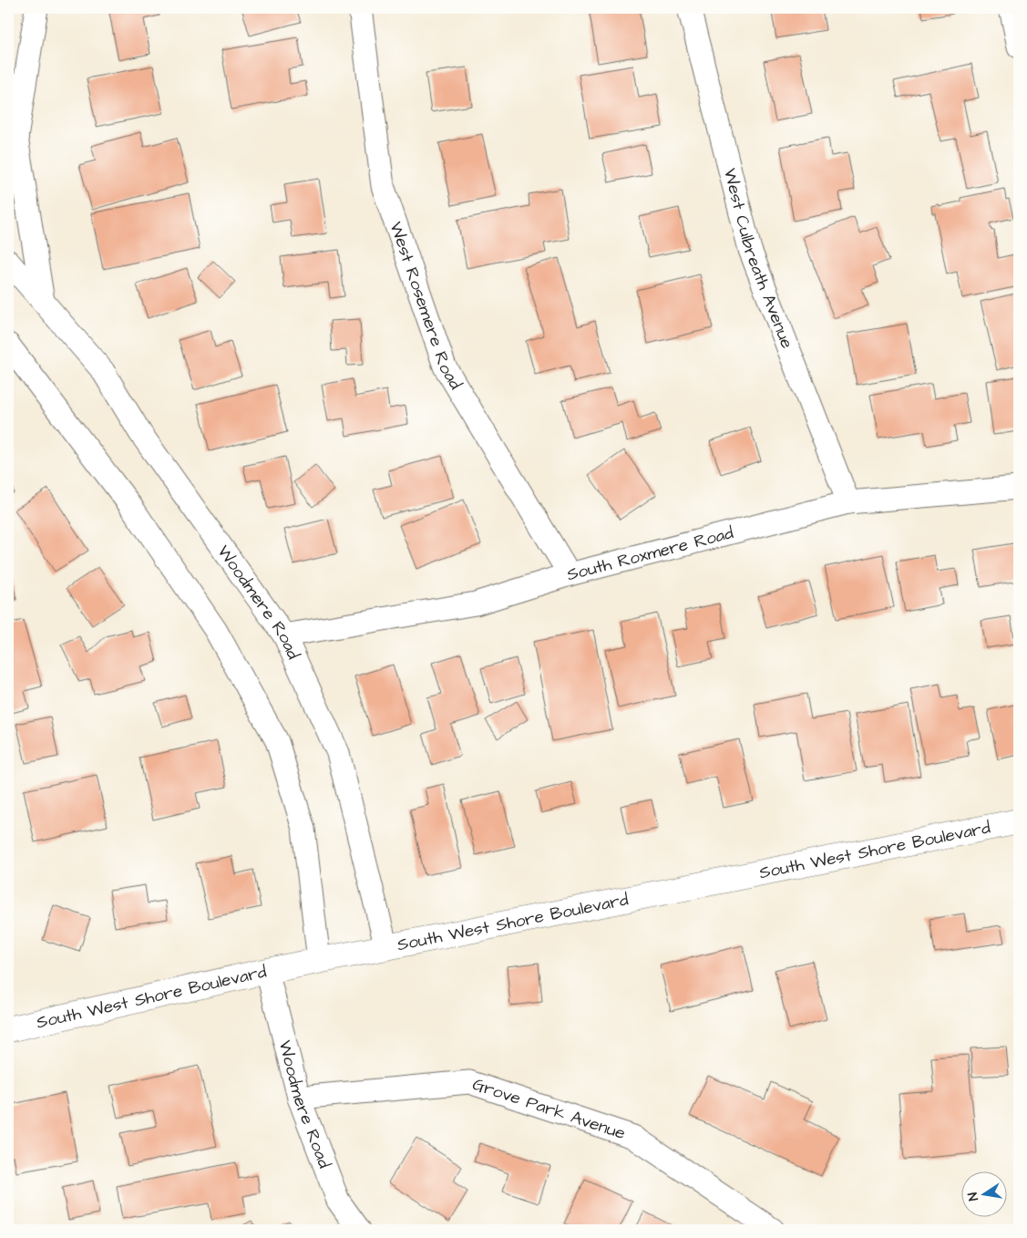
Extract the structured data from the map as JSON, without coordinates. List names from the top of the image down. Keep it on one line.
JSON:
{"streets":{"street":["West Culbreath Avenue","West Rosemere Road","South Roxmere Road","Woodmere Road","South West Shore Boulevard","Grove Park Avenue"]},"crossings":[["West Culbreath Avenue","South Roxmere Road"],["West Rosemere Road","South Roxmere Road"],["South Roxmere Road","Woodmere Road"],["Woodmere Road","South West Shore Boulevard"],["Woodmere Road","Grove Park Avenue"]],"north":"left"}
